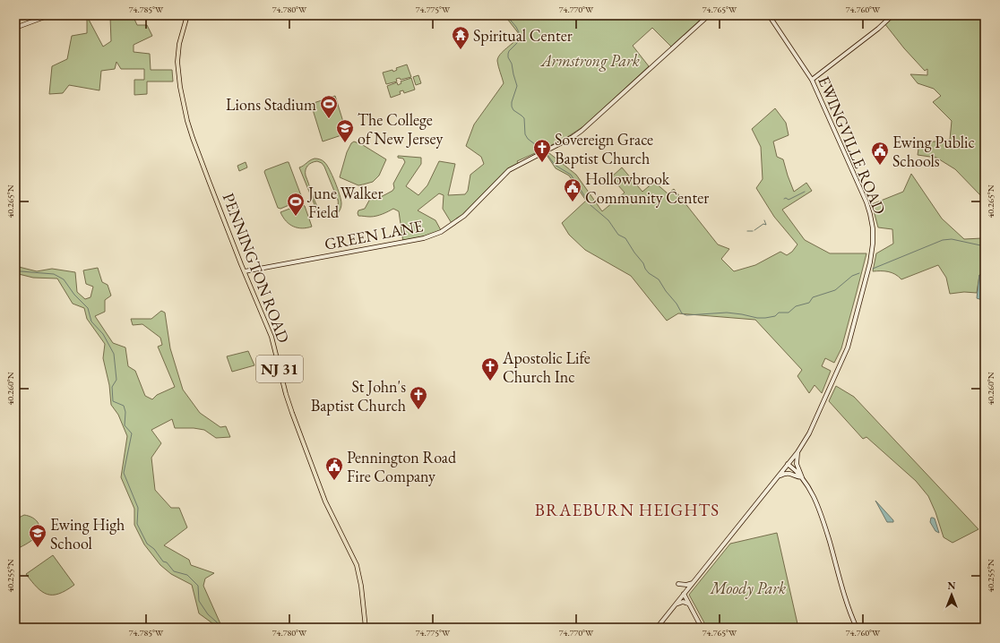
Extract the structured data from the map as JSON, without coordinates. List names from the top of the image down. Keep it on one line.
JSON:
{"streets":{"main road":["PENNINGTON ROAD","NJ 31"],"street":["EWINGVILLE ROAD","GREEN LANE"]},"crossings":[["GREEN LANE","PENNINGTON ROAD"]],"districts":["BRAEBURN HEIGHTS"],"parks":["Armstrong Park","Moody Park"],"places":{"temple":["Spiritual Center"],"sports":["Lions Stadium","June Walker Field"],"school or university":["The College of New Jersey","Ewing High School"],"church":["Sovereign Grace Baptist Church","Apostolic Life Church Inc","St John's Baptist Church"],"public building":["Ewing Public Schools","Hollowbrook Community Center","Pennington Road Fire Company"]},"north":"top","coordinates":["74.785°W","74.780°W","74.775°W","74.770°W","74.765°W","74.760°W","40.265°N","40.260°N","40.255°N"]}
